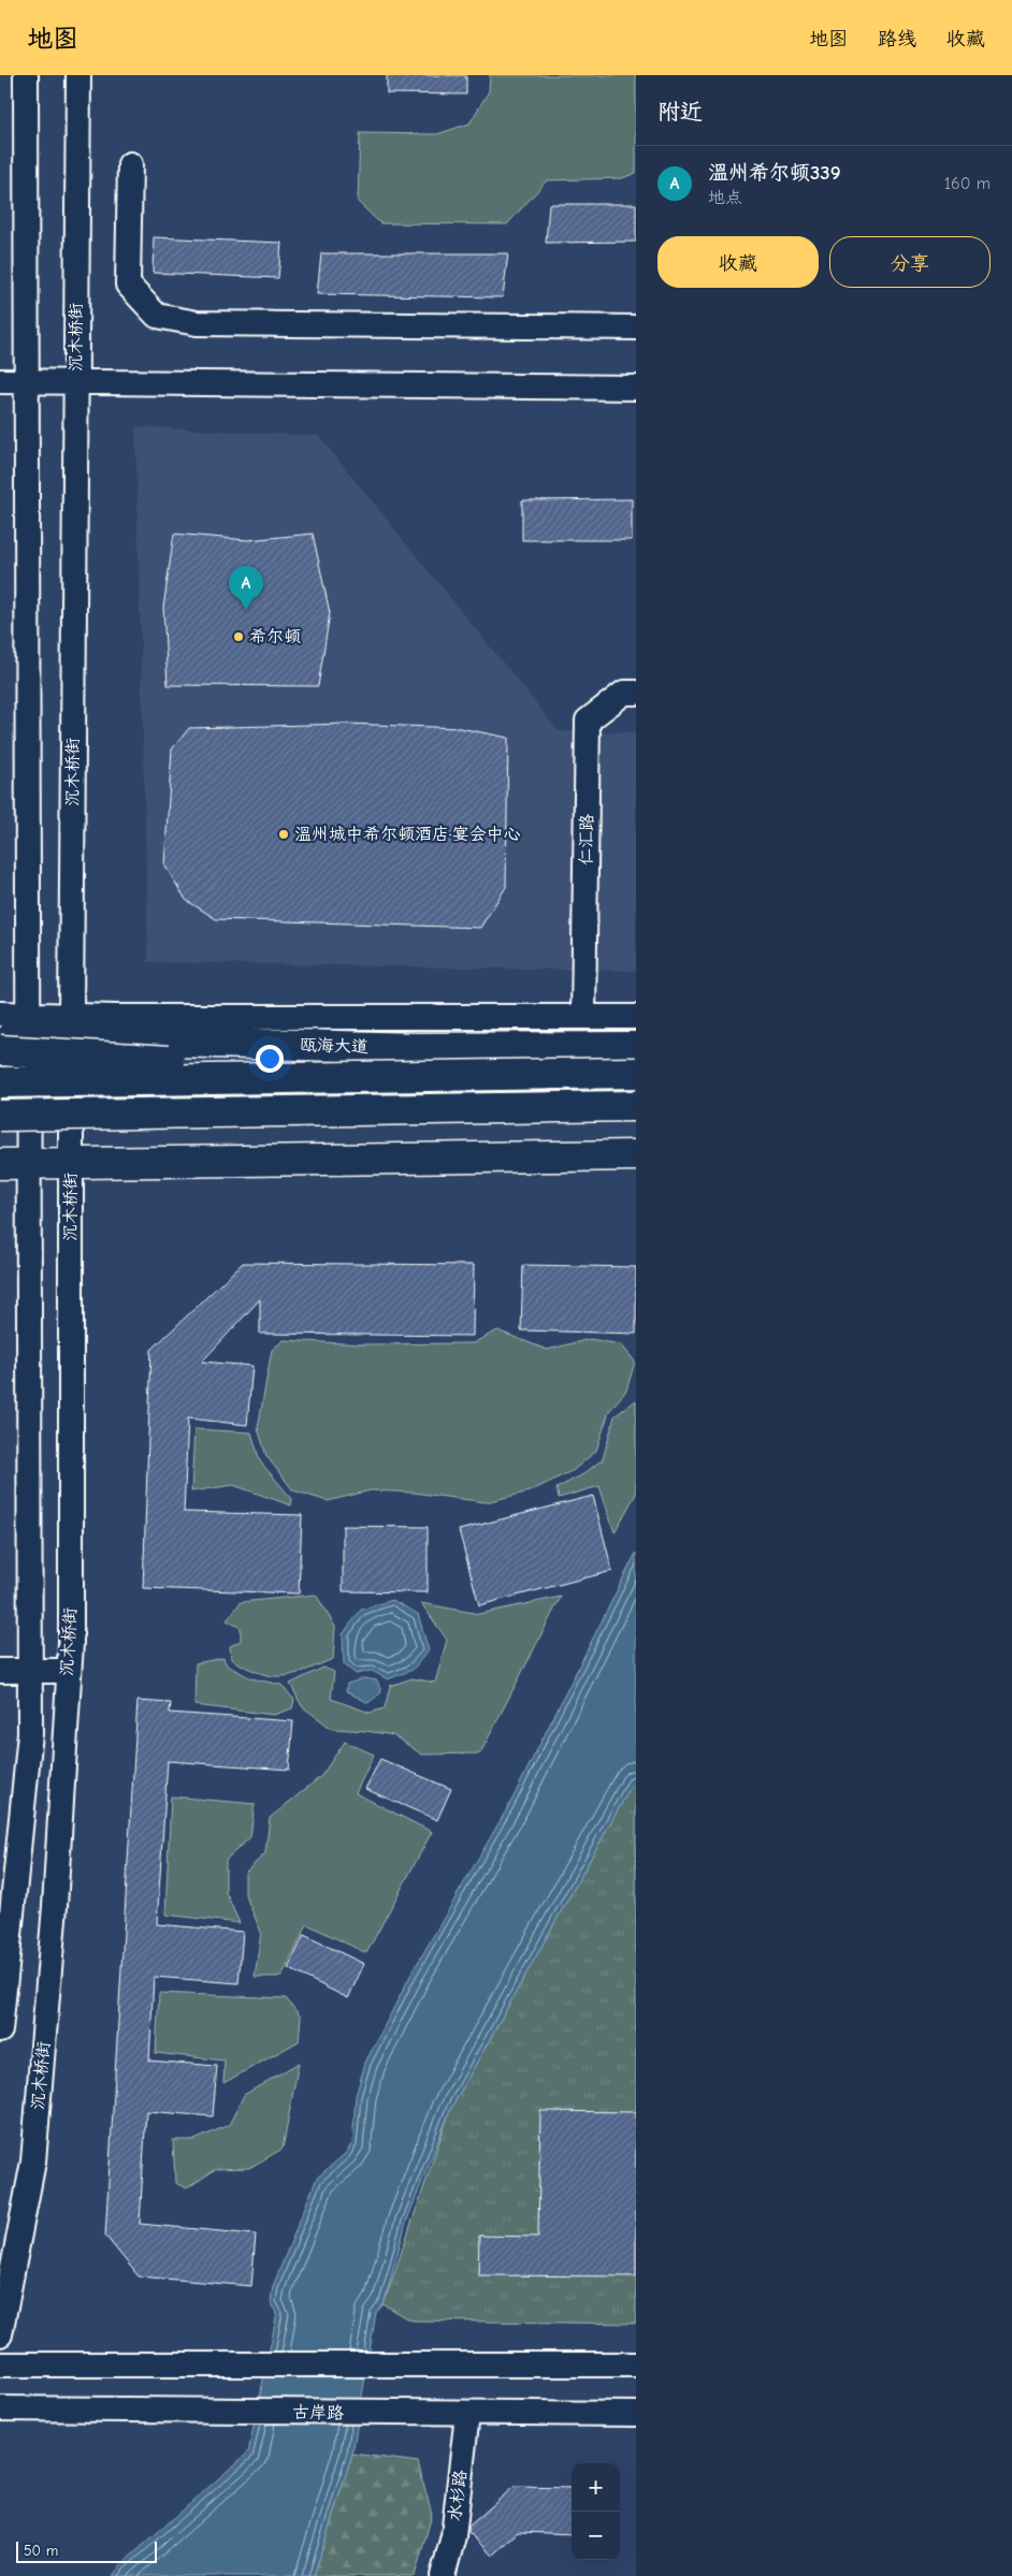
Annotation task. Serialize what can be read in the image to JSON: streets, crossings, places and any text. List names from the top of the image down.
{
  "streets": {
    "main road": ["瓯海大道"],
    "street": [
      "沉木桥街",
      "仁汇路",
      "古岸路",
      "水杉路"
    ]
  },
  "crossings": [
    ["沉木桥街", "瓯海大道"],
    ["古岸路", "水杉路"]
  ],
  "places": ["希尔顿", "温州城中希尔顿酒店·宴会中心"],
  "scale_bar": "50 m",
  "page": {
    "header": "地图",
    "nav": ["地图", "路线", "收藏"],
    "heading": "附近",
    "list": [
      {
        "mark": "A",
        "name": "温州希尔顿339",
        "note": "地点",
        "value": "160 m"
      }
    ],
    "buttons": ["收藏", "分享"],
    "pins": "A",
    "map_buttons": ["+", "−"],
    "scale": "50 m"
  }
}
